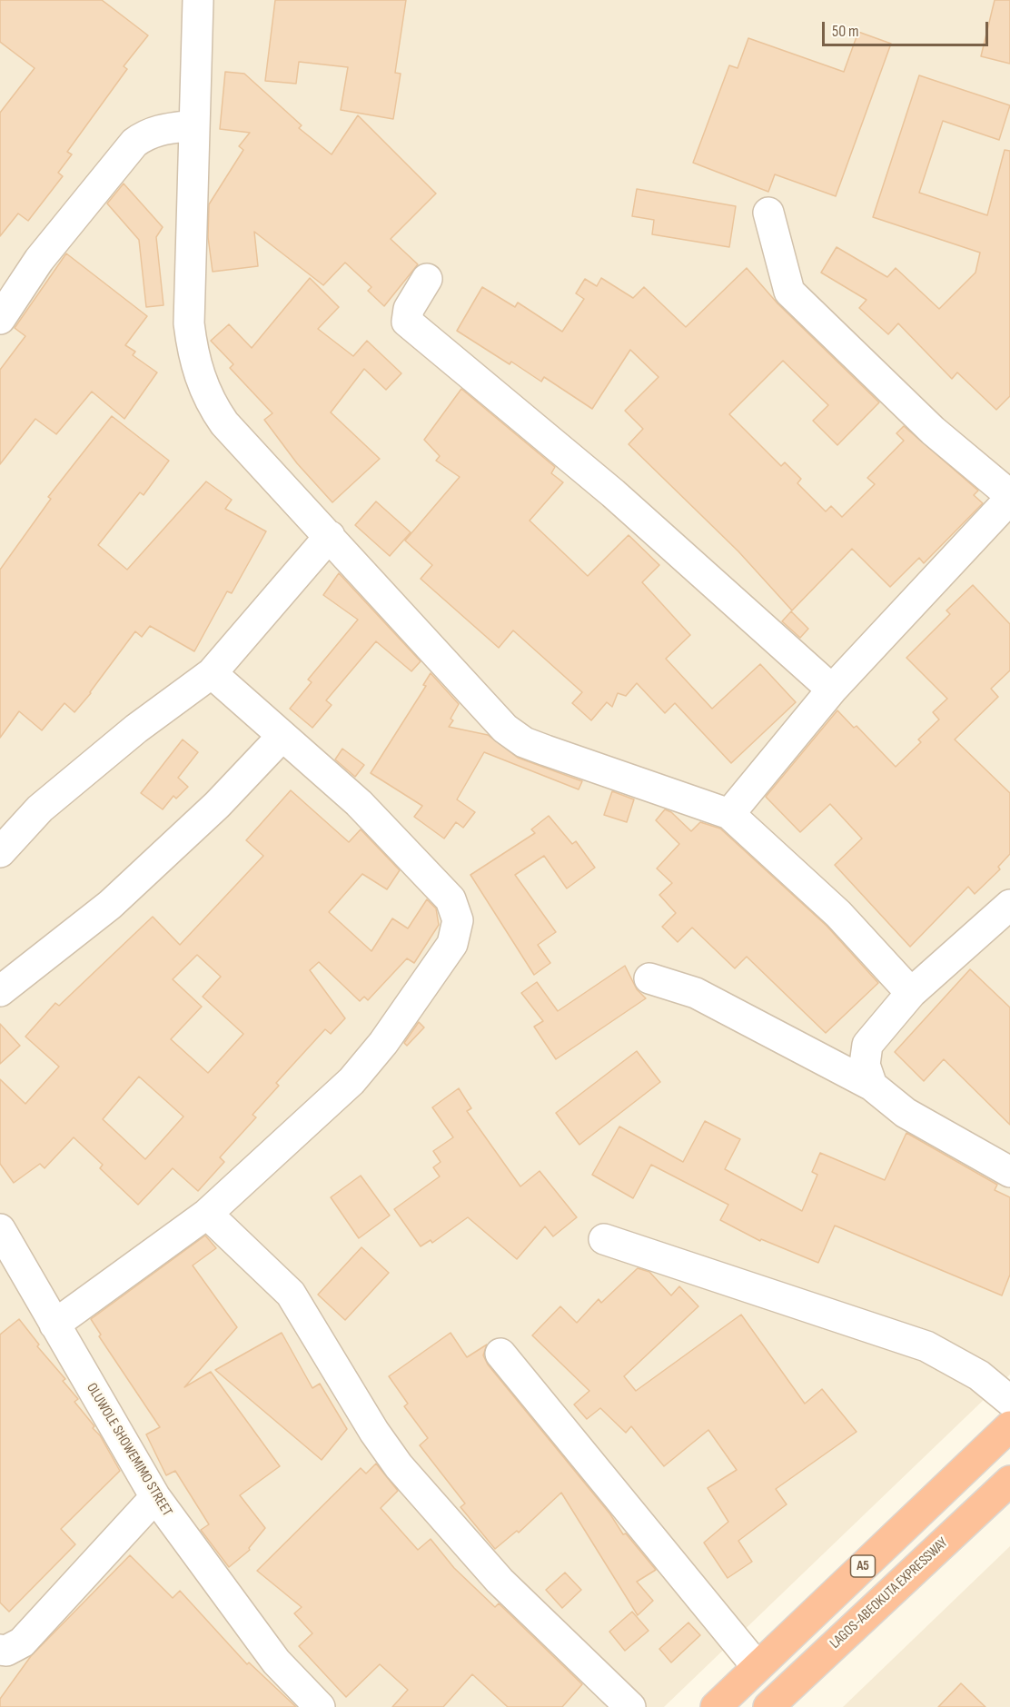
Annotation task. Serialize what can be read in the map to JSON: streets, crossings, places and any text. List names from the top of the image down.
{
  "streets": {
    "highway": ["A5", "LAGOS-ABEOKUTA EXPRESSWAY"],
    "street": ["OLUWOLE SHOWEMIMO STREET"]
  },
  "scale_bar": "50 m"
}
